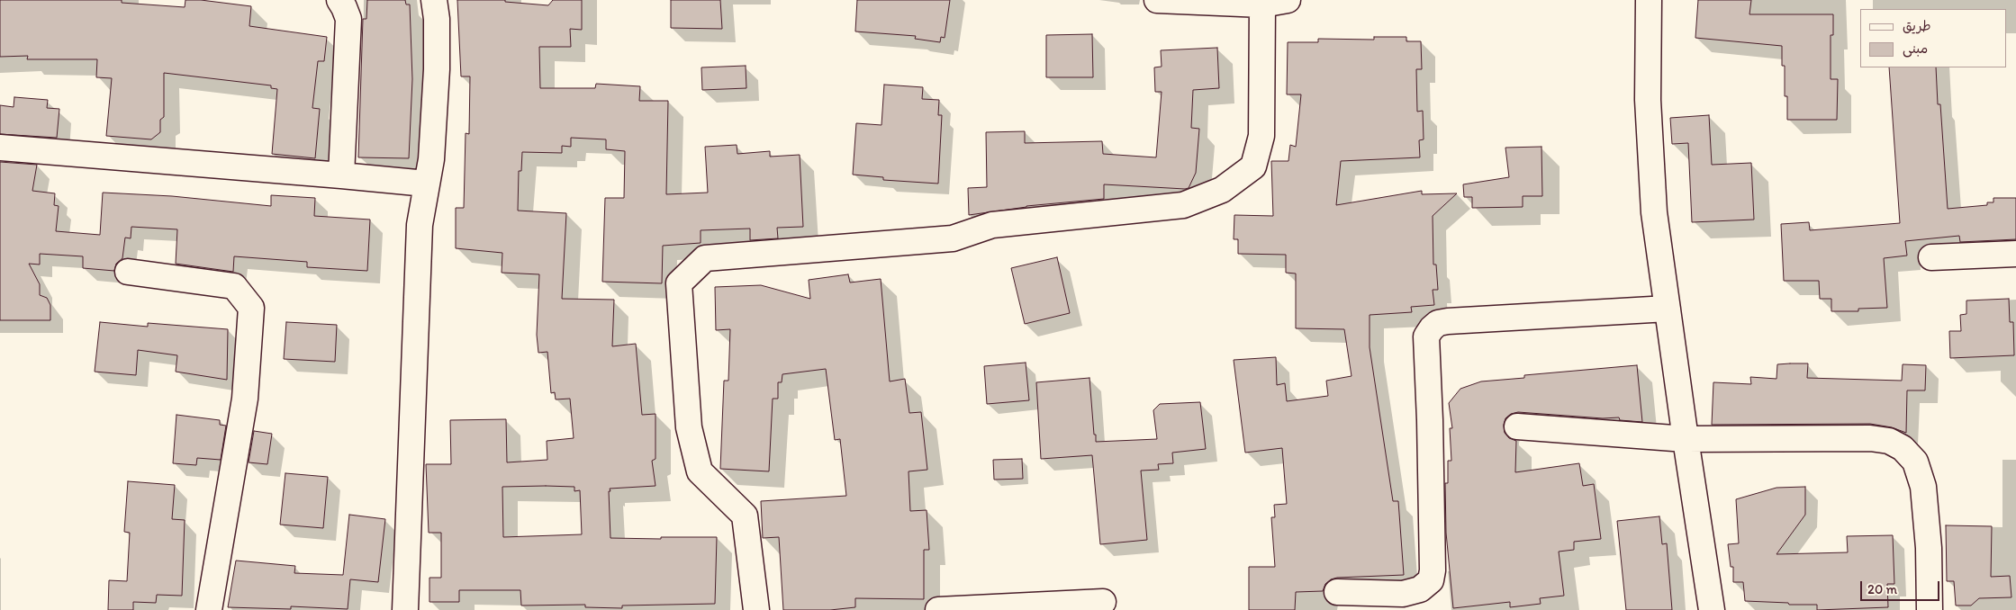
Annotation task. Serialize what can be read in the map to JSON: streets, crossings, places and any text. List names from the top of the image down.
{
  "legend": ["طريق", "مبنى"],
  "scale_bar": "20 m"
}
